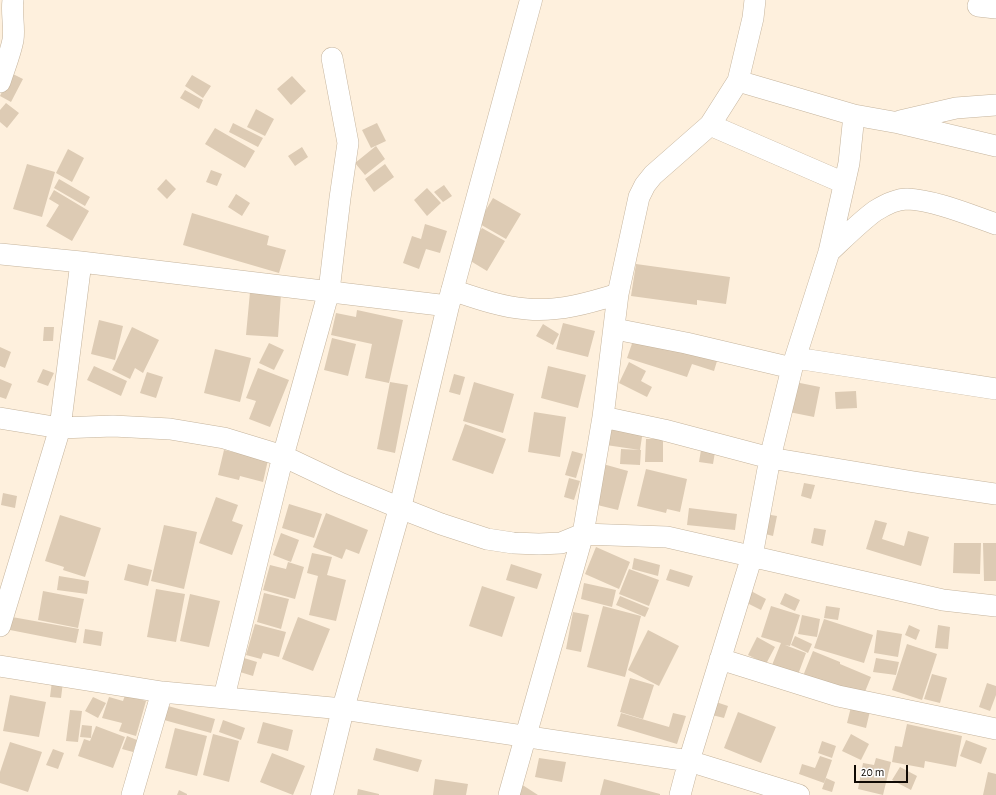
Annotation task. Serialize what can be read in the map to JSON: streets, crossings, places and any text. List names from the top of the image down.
{
  "scale_bar": "20 m"
}
